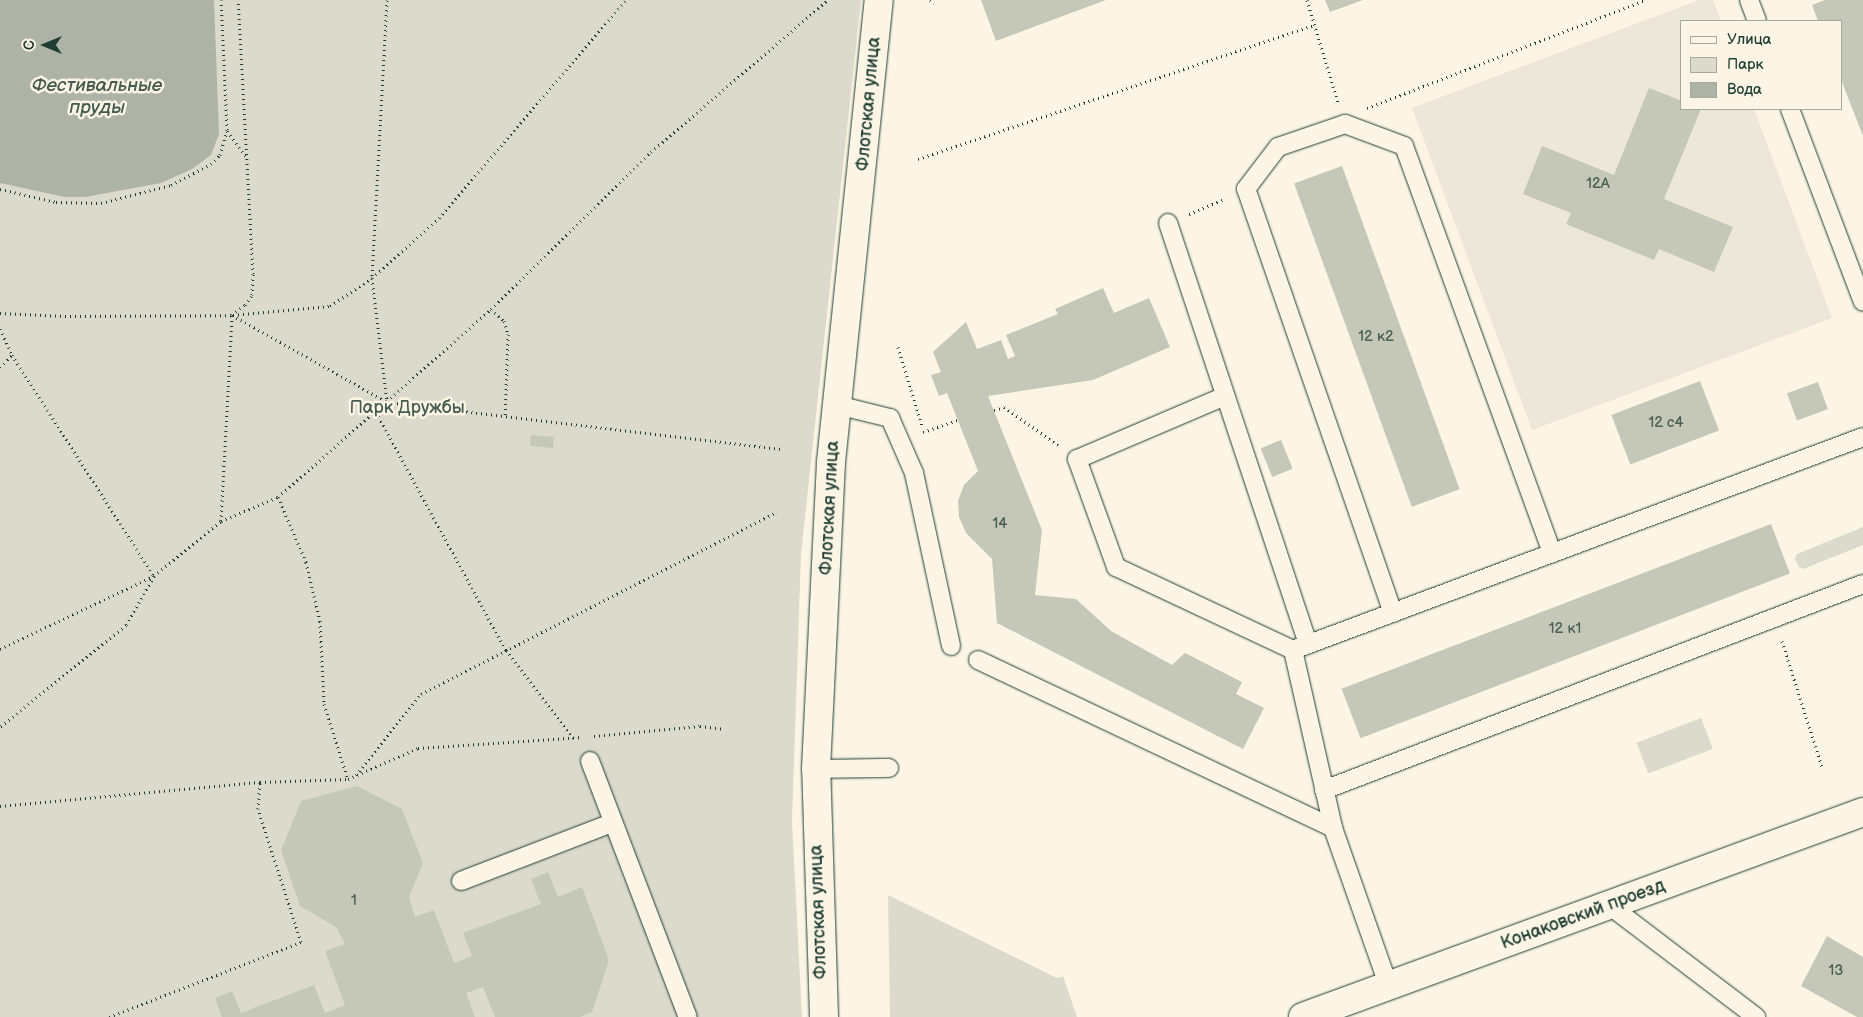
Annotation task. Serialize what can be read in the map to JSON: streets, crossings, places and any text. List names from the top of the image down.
{
  "streets": {
    "street": ["Флотская улица", "Конаковский проезд"]
  },
  "water": ["Фестивальные пруды"],
  "parks": ["Парк Дружбы"],
  "house_numbers": [
    "12А",
    "12 к2",
    "12 с4",
    "14",
    "12 к1",
    "1",
    "13"
  ],
  "legend": ["Улица", "Парк", "Вода"],
  "north": "left"
}
